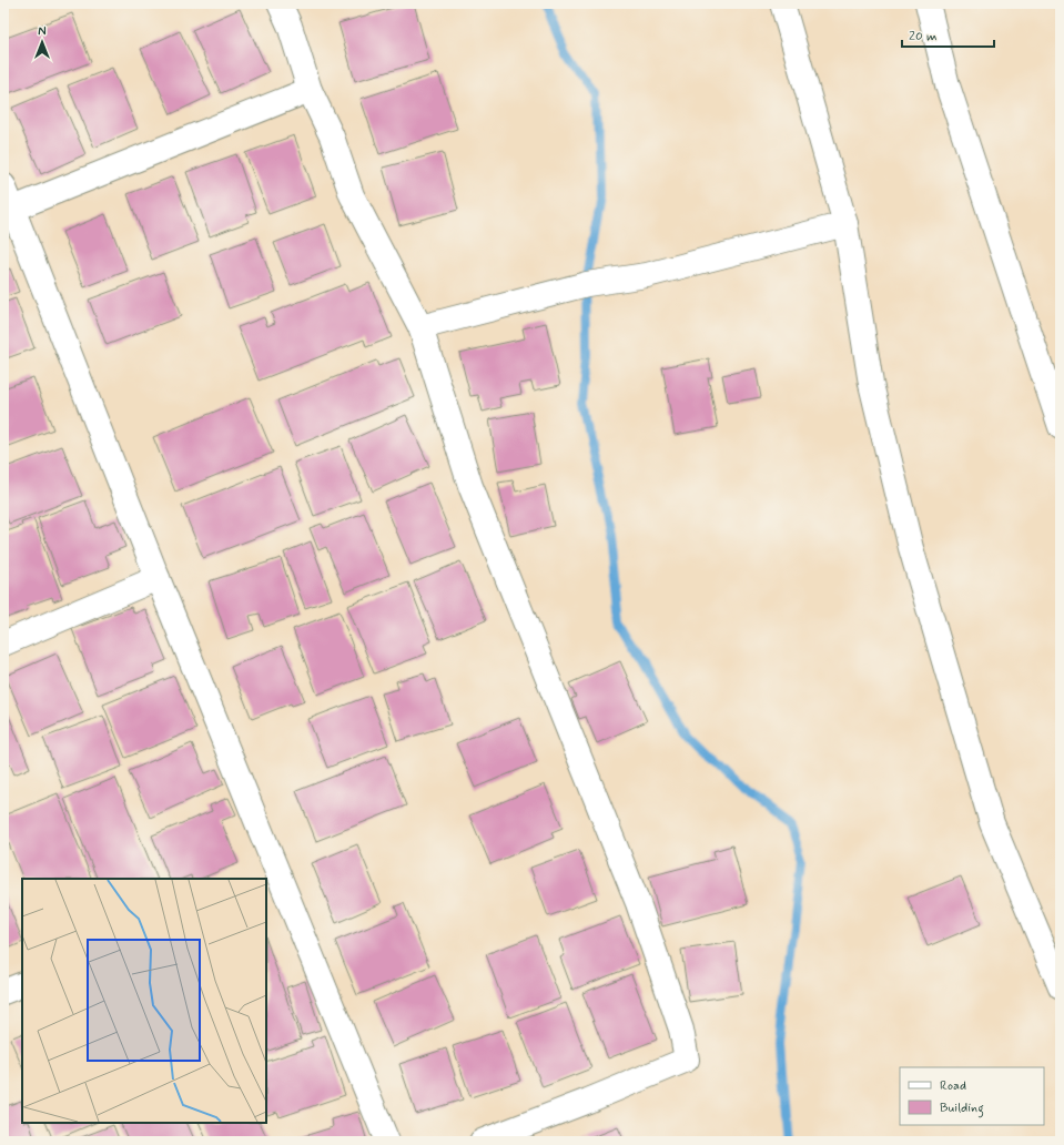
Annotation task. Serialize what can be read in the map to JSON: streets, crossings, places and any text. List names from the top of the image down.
{
  "legend": ["Road", "Building"],
  "scale_bar": "20 m",
  "north": "top"
}
